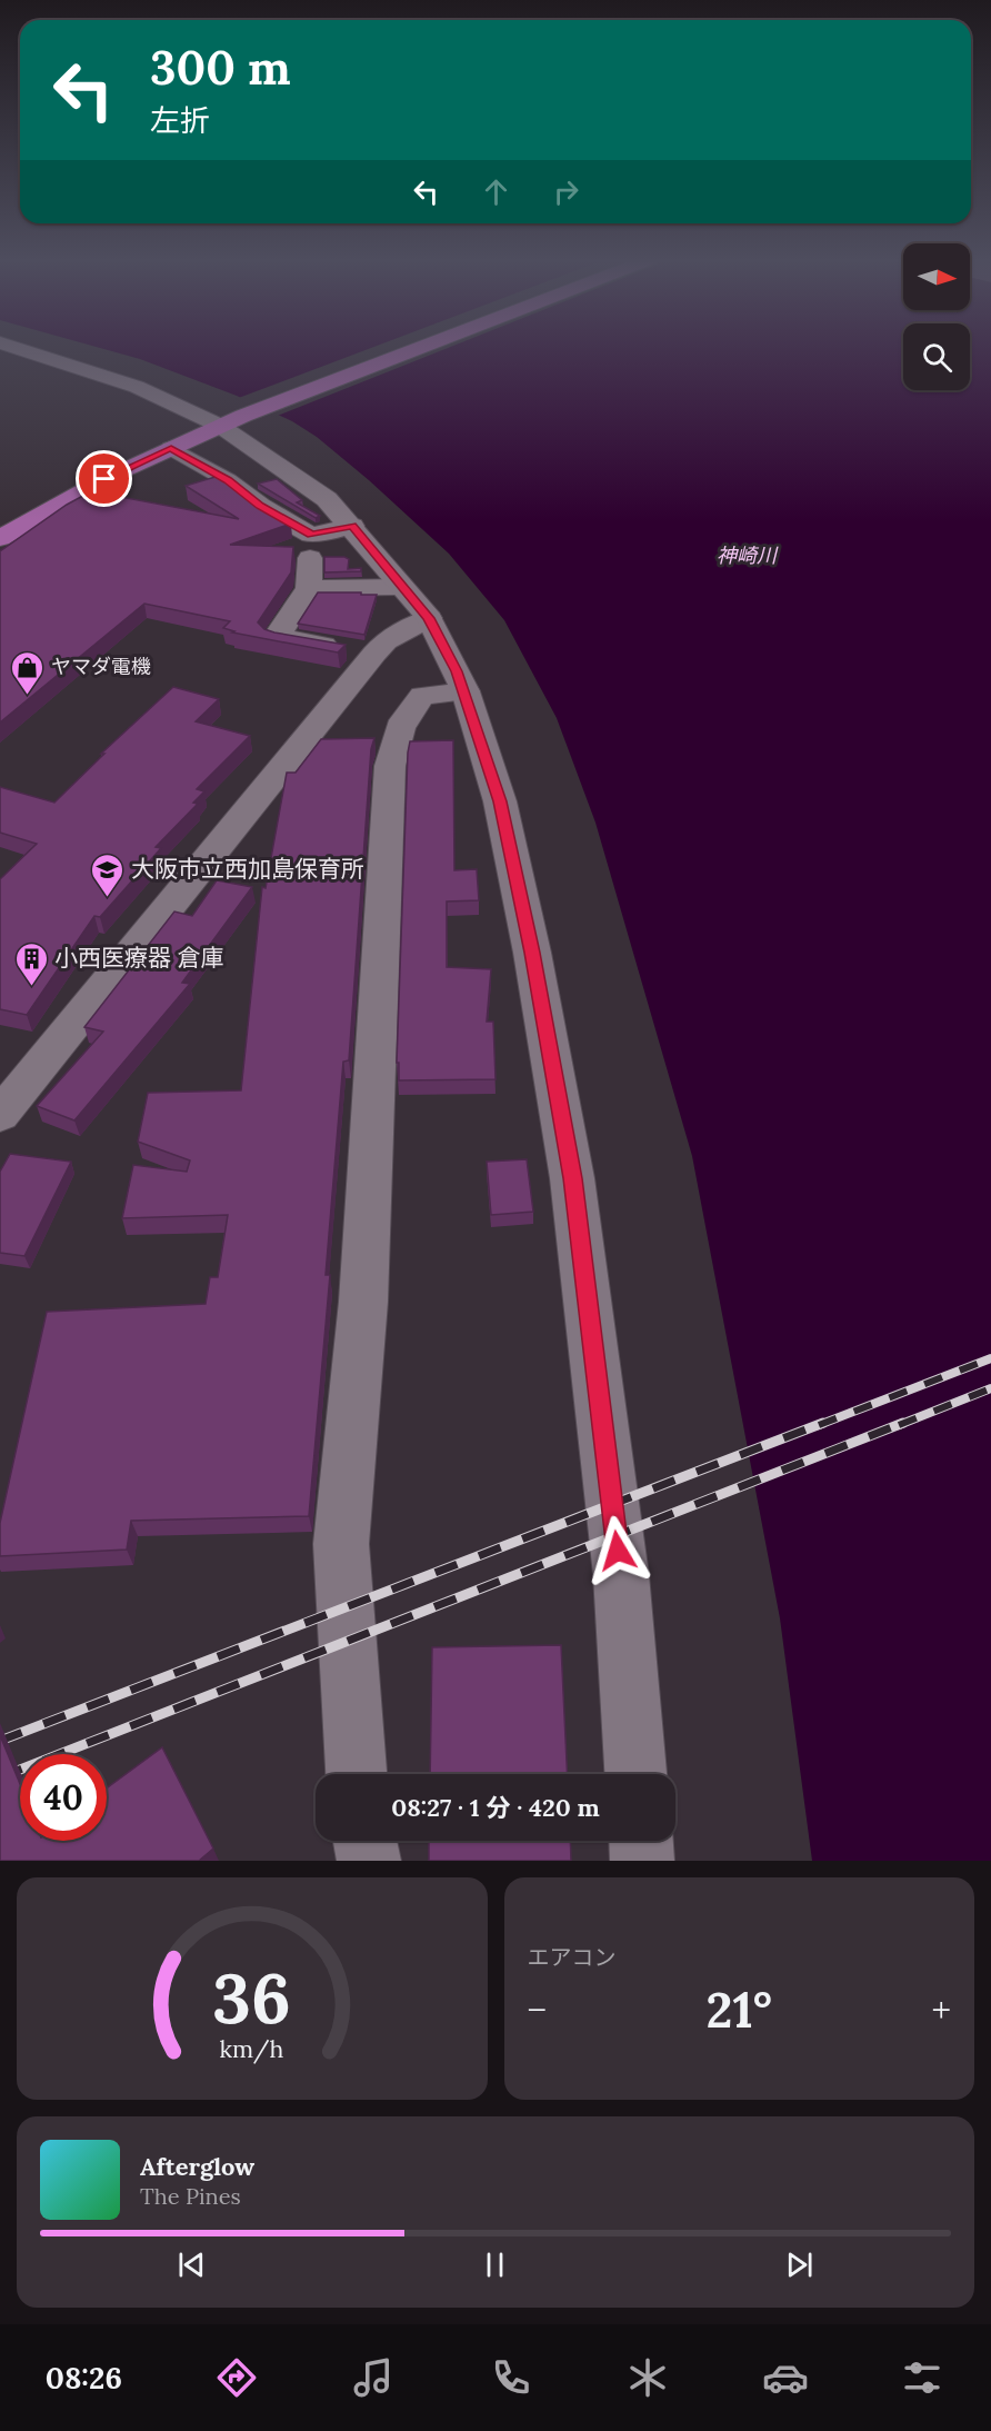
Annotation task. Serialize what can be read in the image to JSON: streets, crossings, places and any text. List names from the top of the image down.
{
  "water": ["神崎川"],
  "places": {
    "shop": ["ヤマダ電機"],
    "school or university": ["大阪市立西加島保育所"],
    "building": ["小西医療器 倉庫"]
  },
  "north": "right",
  "page": {
    "turn": ["300 m", "左折"],
    "limit": "40",
    "trip": "08:27 · 1 分 · 420 m",
    "tile": "エアコン",
    "heat": ["−", "21°", "+"],
    "song": ["Afterglow", "The Pines"],
    "tabs": "08:26",
    "gauge": ["36", "km/h"]
  }
}
